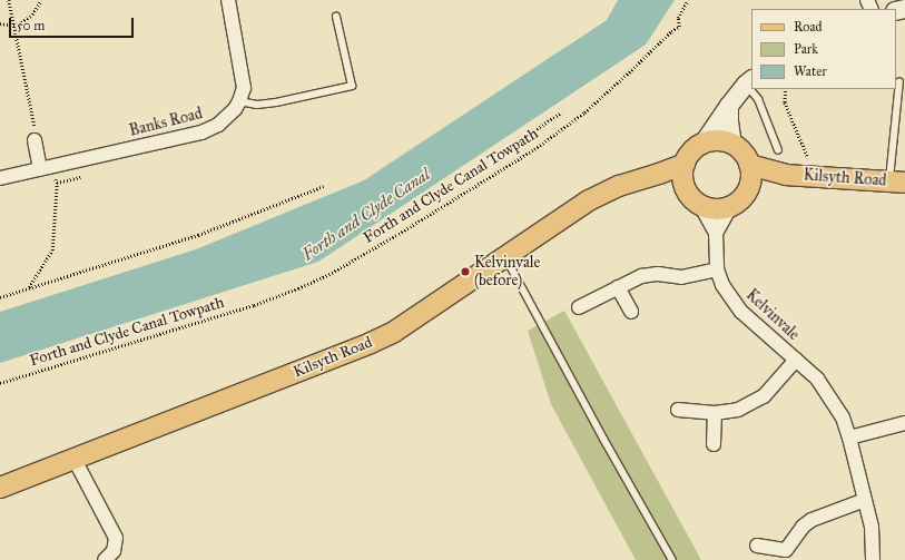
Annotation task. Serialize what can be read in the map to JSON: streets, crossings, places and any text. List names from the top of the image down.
{
  "streets": {
    "main road": ["Kilsyth Road"],
    "street": ["Banks Road", "Kelvinvale"],
    "path": ["Forth and Clyde Canal Towpath"]
  },
  "crossings": [
    ["Kilsyth Road", "Kelvinvale"]
  ],
  "water": ["Forth and Clyde Canal"],
  "places": ["Kelvinvale (before)"],
  "legend": ["Road", "Park", "Water"],
  "scale_bar": "50 m"
}
